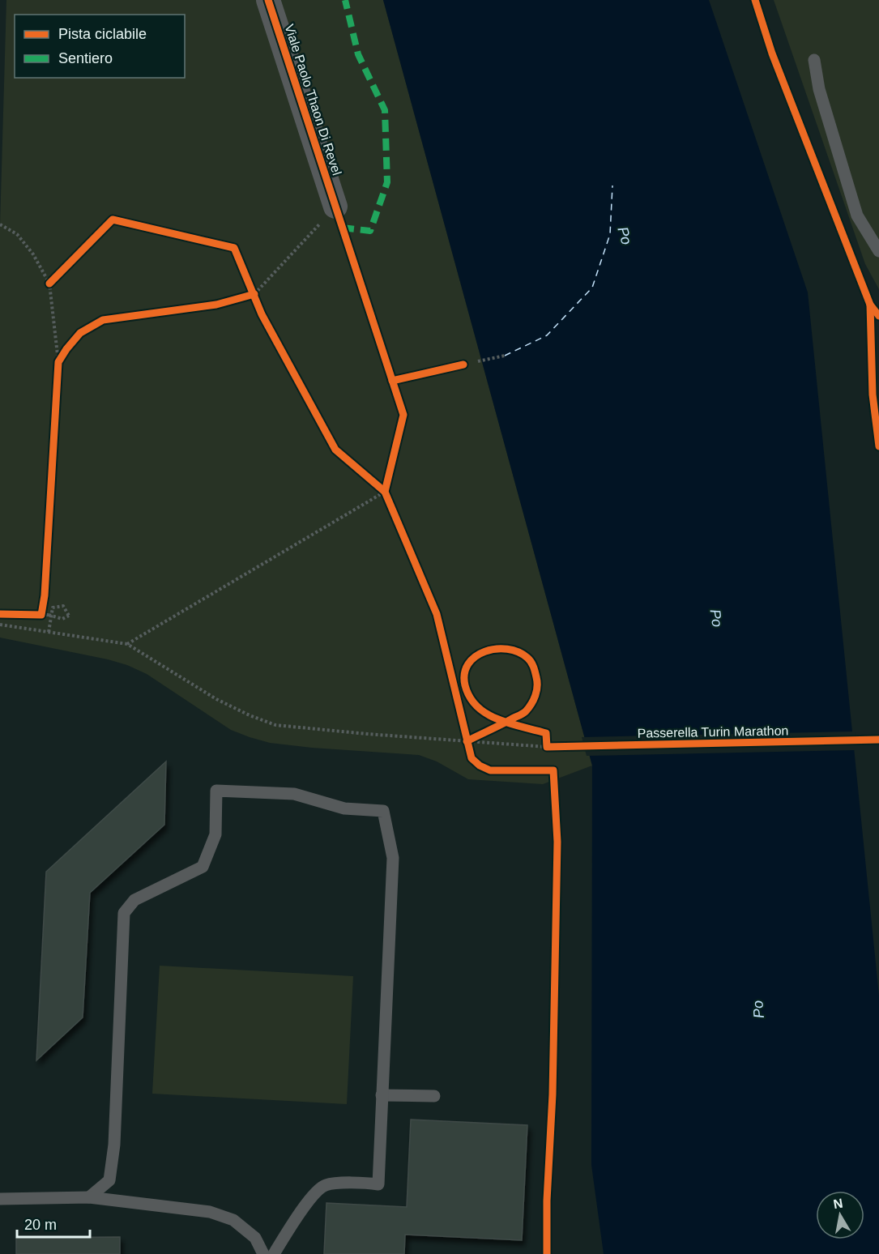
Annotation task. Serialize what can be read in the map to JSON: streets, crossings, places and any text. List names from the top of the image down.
{
  "streets": {
    "street": ["Viale Paolo Thaon Di Revel"],
    "cycle path": ["Passerella Turin Marathon"]
  },
  "water": ["Po"],
  "legend": ["Pista ciclabile", "Sentiero"],
  "scale_bar": "20 m",
  "north": "top"
}
